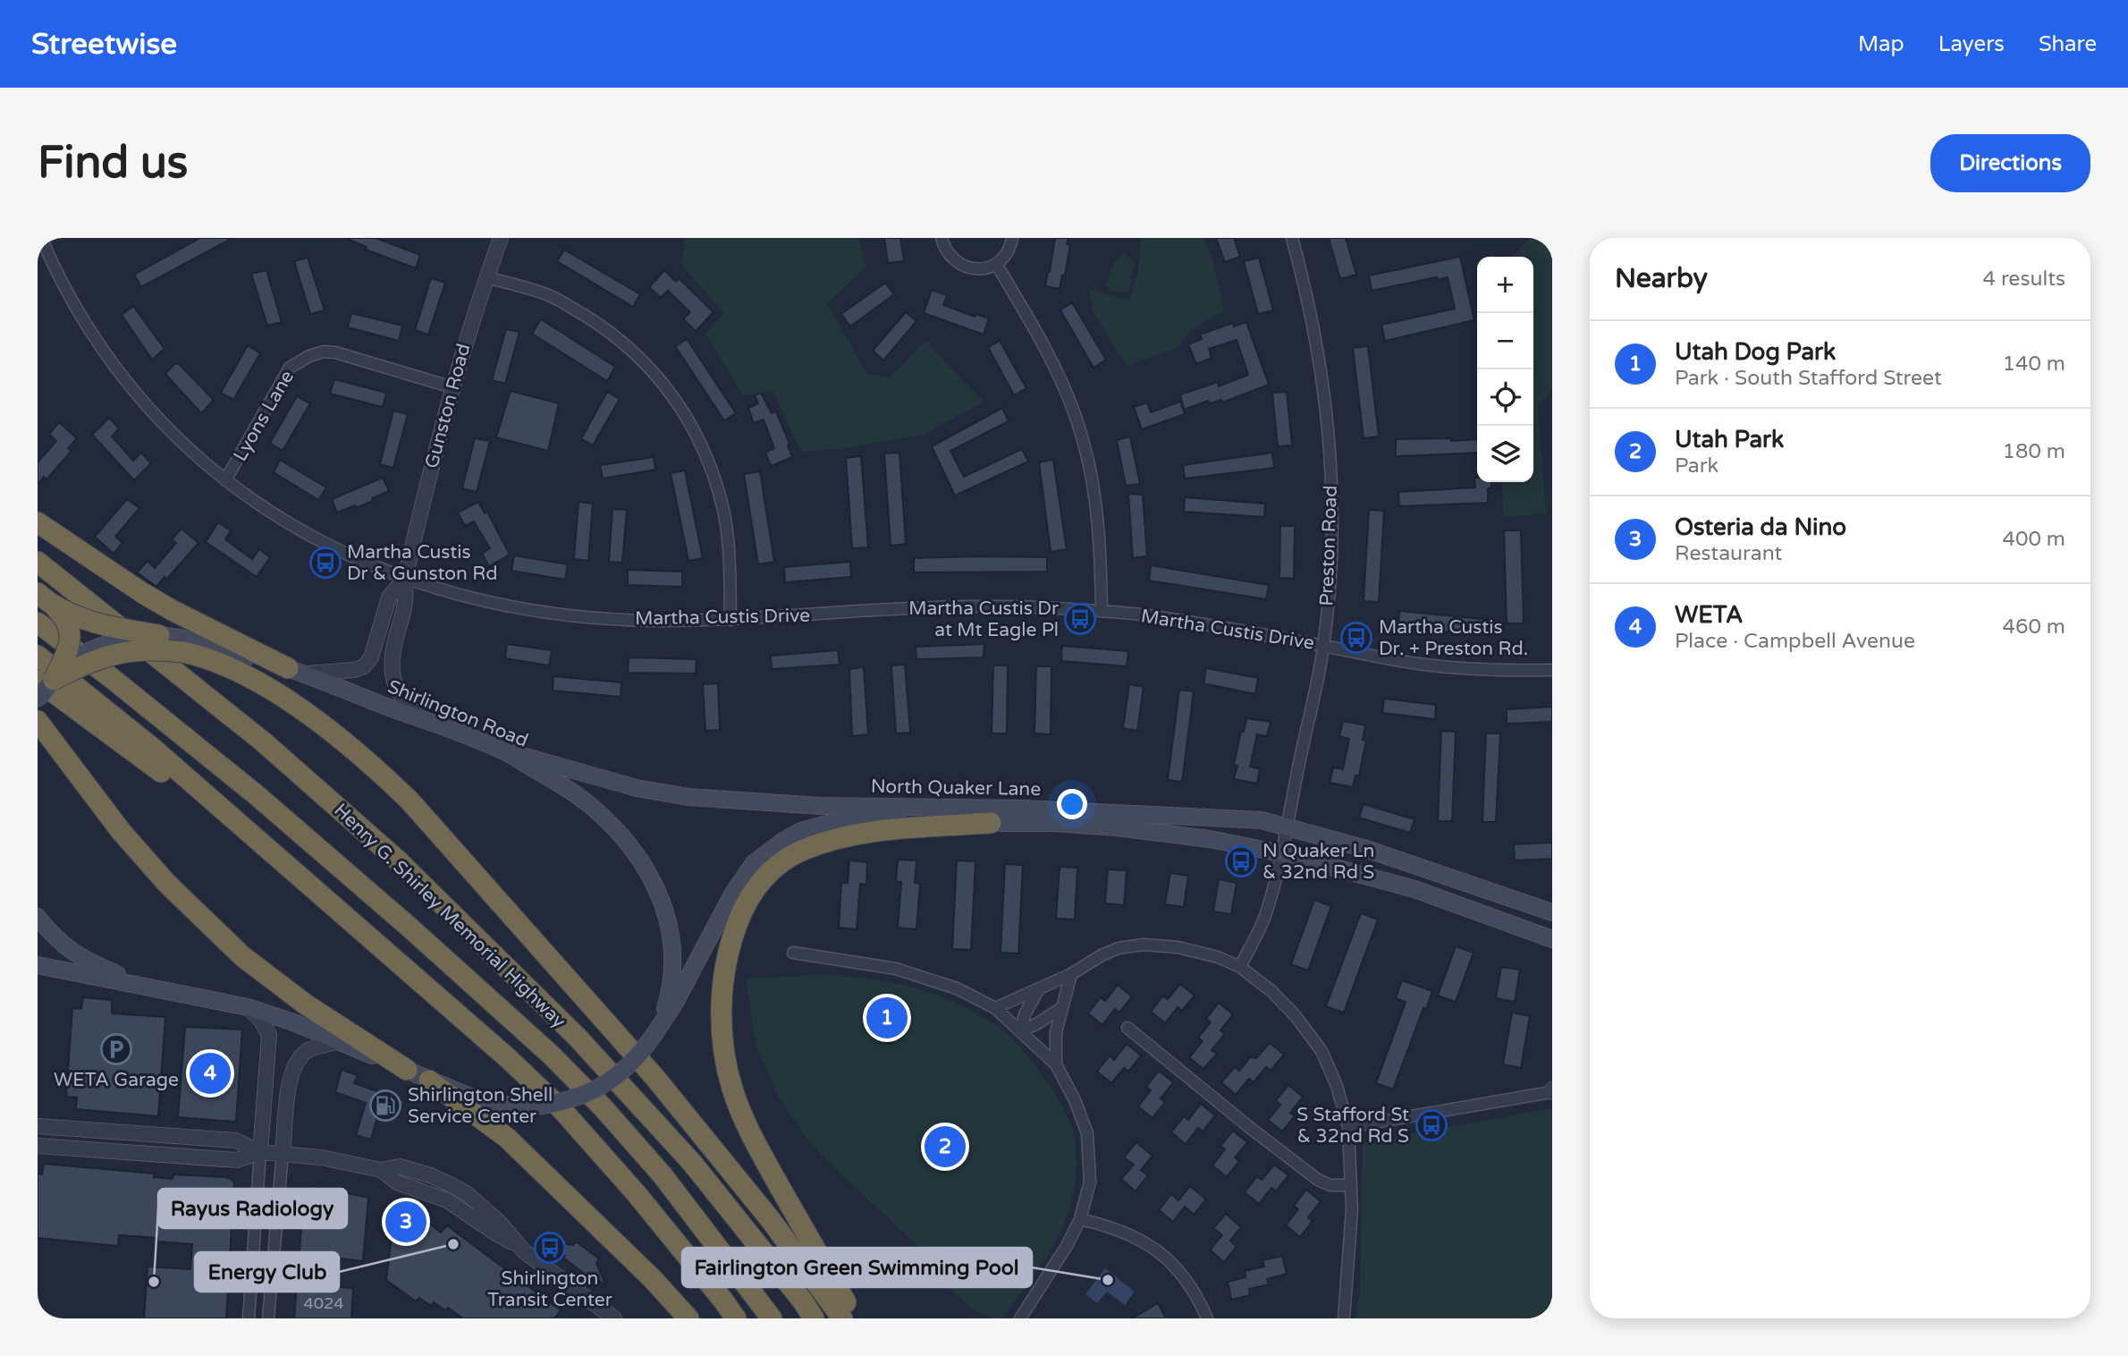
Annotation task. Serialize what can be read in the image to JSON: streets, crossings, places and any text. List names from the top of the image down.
{
  "streets": {
    "highway": ["Henry G. Shirley Memorial Highway"],
    "main road": ["Shirlington Road", "North Quaker Lane"],
    "street": [
      "Gunston Road",
      "Lyons Lane",
      "Preston Road",
      "Martha Custis Drive"
    ]
  },
  "crossings": [
    ["Gunston Road", "Lyons Lane"],
    ["Gunston Road", "Martha Custis Drive"],
    ["Gunston Road", "Shirlington Road"],
    ["Lyons Lane", "Martha Custis Drive"],
    ["Preston Road", "Martha Custis Drive"],
    ["Preston Road", "North Quaker Lane"],
    ["Shirlington Road", "North Quaker Lane"]
  ],
  "places": {
    "bus stop": [
      "Martha Custis Dr & Gunston Rd",
      "Martha Custis Dr at Mt Eagle Pl",
      "Martha Custis Dr. + Preston Rd.",
      "N Quaker Ln & 32nd Rd S",
      "S Stafford St & 32nd Rd S",
      "Shirlington Transit Center"
    ],
    "parking": ["WETA Garage"],
    "fuel station": ["Shirlington Shell Service Center"],
    "other": ["Energy Club", "Fairlington Green Swimming Pool", "Rayus Radiology"]
  },
  "house_numbers": ["4024"],
  "page": {
    "header": "Streetwise",
    "nav": ["Map", "Layers", "Share"],
    "buttons": "Directions",
    "title": "Find us",
    "heading": ["Nearby", "4 results"],
    "map_buttons": ["+", "−"],
    "list": [
      {
        "mark": "1",
        "name": "Utah Dog Park",
        "note": "Park · South Stafford Street",
        "value": "140 m"
      },
      {
        "mark": "2",
        "name": "Utah Park",
        "note": "Park",
        "value": "180 m"
      },
      {
        "mark": "3",
        "name": "Osteria da Nino",
        "note": "Restaurant",
        "value": "400 m"
      },
      {
        "mark": "4",
        "name": "WETA",
        "note": "Place · Campbell Avenue",
        "value": "460 m"
      }
    ],
    "pins": [
      "1",
      "4",
      "2",
      "3"
    ]
  }
}
